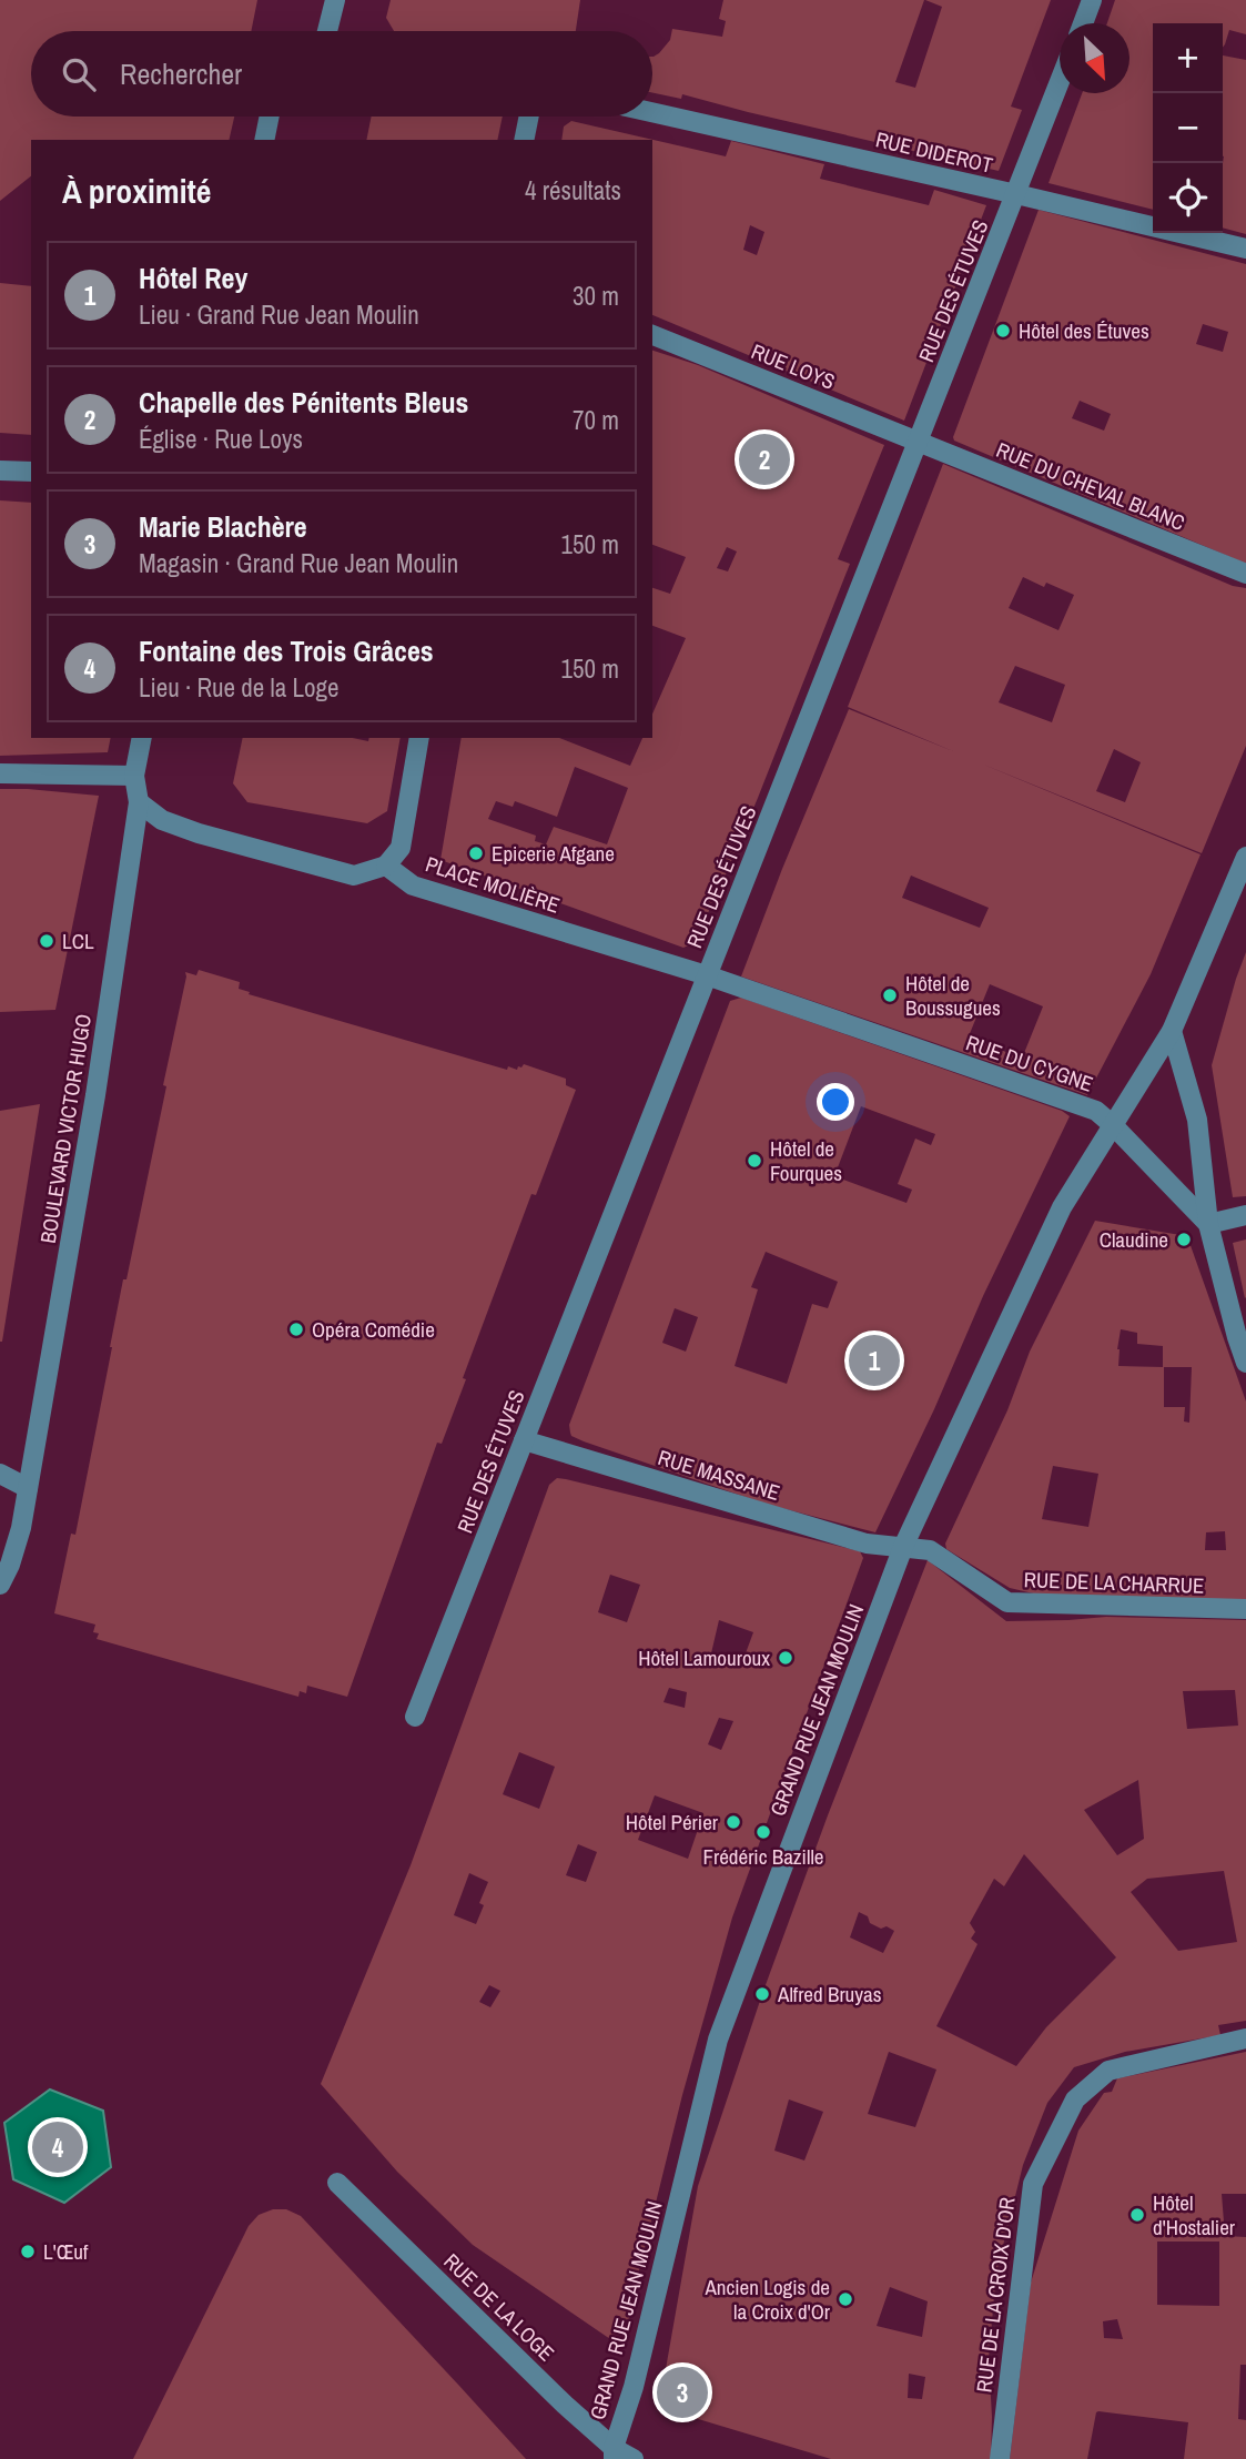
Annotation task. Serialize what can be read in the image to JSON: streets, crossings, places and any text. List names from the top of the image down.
{
  "streets": {
    "street": [
      "RUE DIDEROT",
      "RUE DES ÉTUVES",
      "RUE LOYS",
      "RUE DU CHEVAL BLANC",
      "PLACE MOLIÈRE",
      "RUE DU CYGNE",
      "BOULEVARD VICTOR HUGO",
      "RUE MASSANE",
      "RUE DE LA CHARRUE",
      "GRAND RUE JEAN MOULIN",
      "RUE DE LA CROIX D'OR",
      "RUE DE LA LOGE"
    ]
  },
  "crossings": [
    ["RUE DIDEROT", "RUE DES ÉTUVES"],
    ["RUE DES ÉTUVES", "RUE LOYS"],
    ["RUE DES ÉTUVES", "RUE DU CHEVAL BLANC"],
    ["RUE DES ÉTUVES", "PLACE MOLIÈRE"],
    ["RUE DES ÉTUVES", "RUE DU CYGNE"],
    ["RUE DES ÉTUVES", "RUE MASSANE"],
    ["RUE LOYS", "RUE DU CHEVAL BLANC"],
    ["PLACE MOLIÈRE", "RUE DU CYGNE"],
    ["RUE DU CYGNE", "GRAND RUE JEAN MOULIN"],
    ["RUE MASSANE", "RUE DE LA CHARRUE"],
    ["RUE MASSANE", "GRAND RUE JEAN MOULIN"],
    ["RUE DE LA CHARRUE", "GRAND RUE JEAN MOULIN"],
    ["GRAND RUE JEAN MOULIN", "RUE DE LA LOGE"]
  ],
  "places": [
    "Hôtel des Étuves",
    "Epicerie Afgane",
    "LCL",
    "Hôtel de Boussugues",
    "Hôtel de Fourques",
    "Claudine",
    "Opéra Comédie",
    "Hôtel Lamouroux",
    "Hôtel Périer",
    "Frédéric Bazille",
    "Alfred Bruyas",
    "Hôtel d'Hostalier",
    "L'Œuf",
    "Ancien Logis de la Croix d'Or"
  ],
  "north": "bottom right",
  "page": {
    "map_buttons": ["+", "−"],
    "search": "Rechercher",
    "heading": ["À proximité", "4 résultats"],
    "list": [
      {
        "mark": "1",
        "name": "Hôtel Rey",
        "note": "Lieu · Grand Rue Jean Moulin",
        "value": "30 m"
      },
      {
        "mark": "2",
        "name": "Chapelle des Pénitents Bleus",
        "note": "Église · Rue Loys",
        "value": "70 m"
      },
      {
        "mark": "3",
        "name": "Marie Blachère",
        "note": "Magasin · Grand Rue Jean Moulin",
        "value": "150 m"
      },
      {
        "mark": "4",
        "name": "Fontaine des Trois Grâces",
        "note": "Lieu · Rue de la Loge",
        "value": "150 m"
      }
    ],
    "pins": [
      "2",
      "1",
      "4",
      "3"
    ]
  }
}
